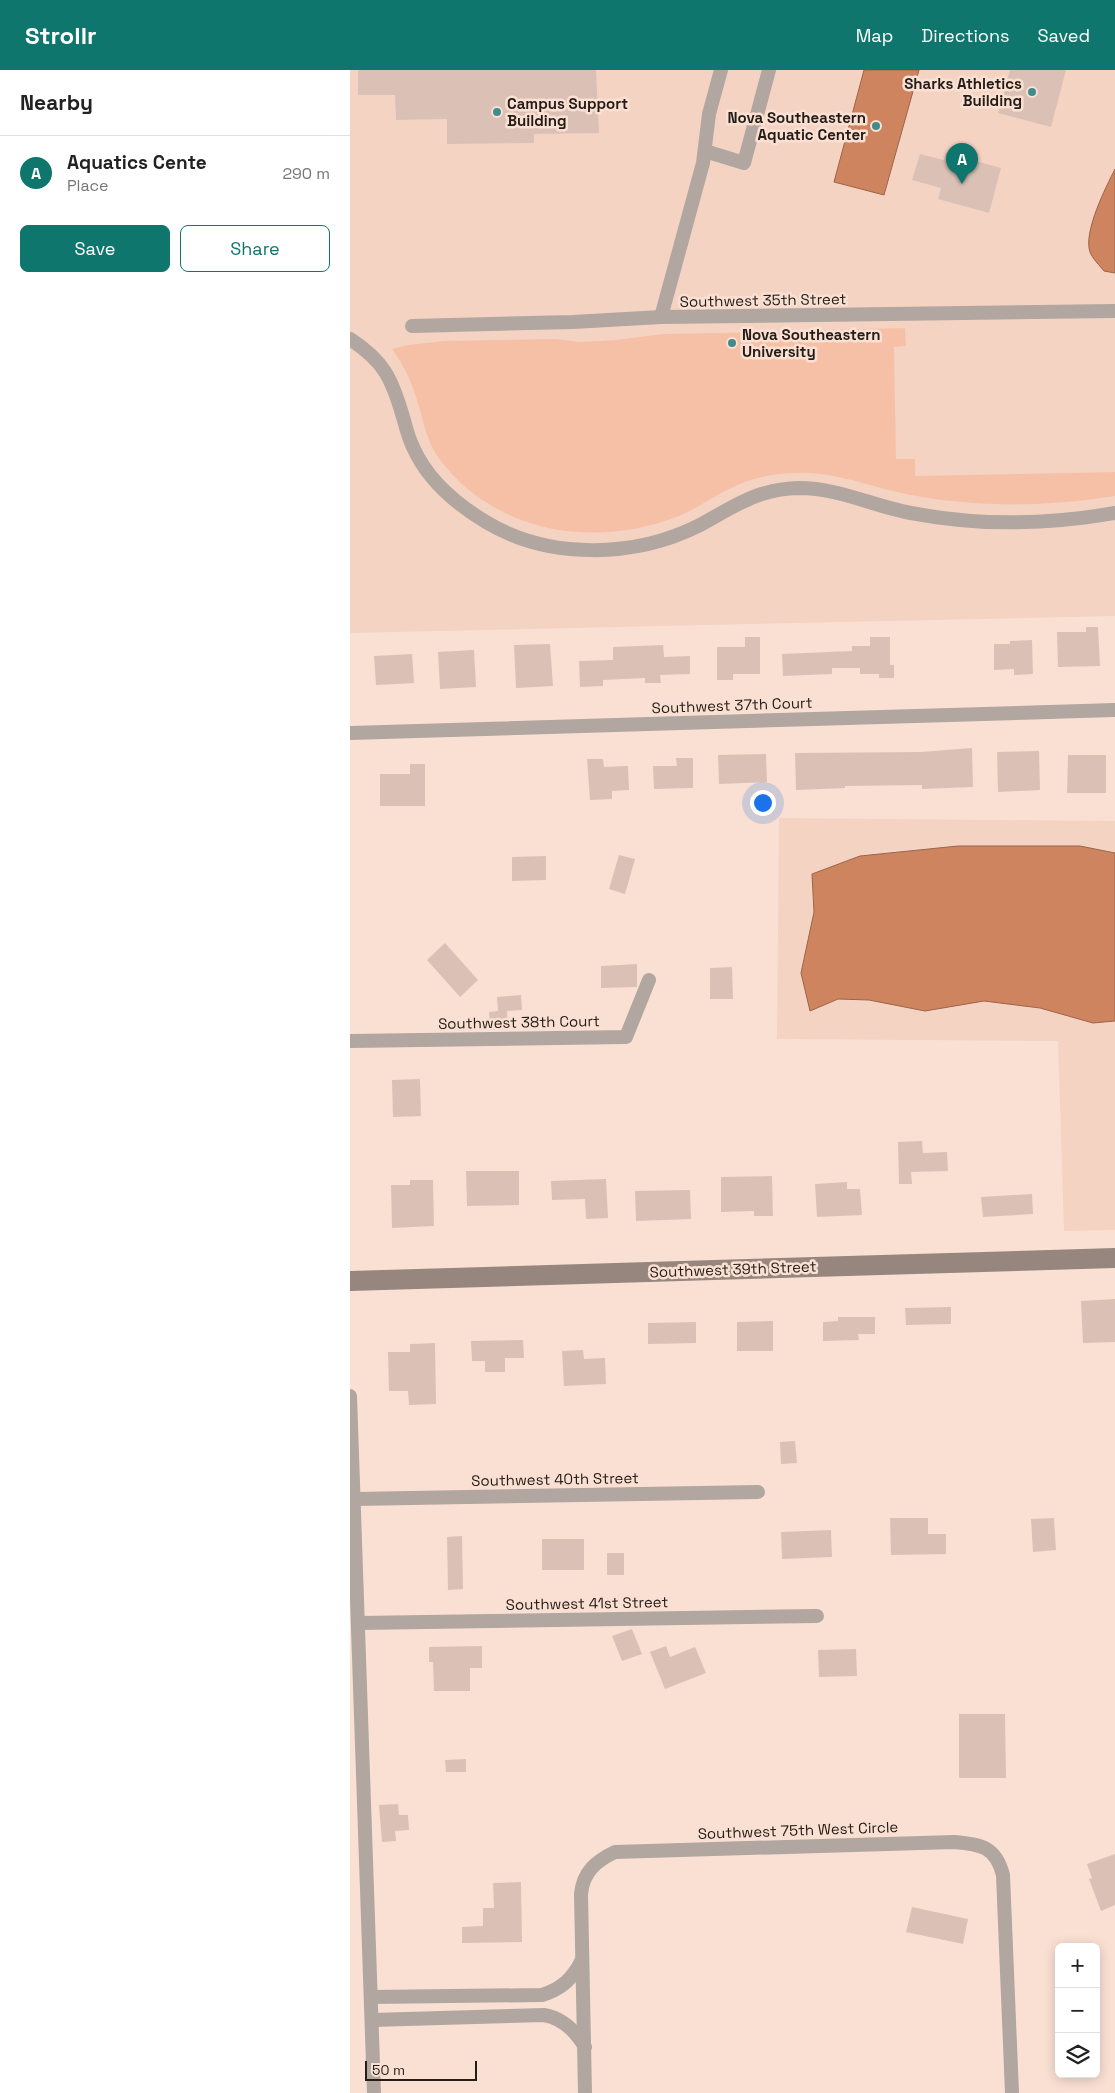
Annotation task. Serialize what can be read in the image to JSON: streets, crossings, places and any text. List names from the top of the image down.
{
  "streets": {
    "street": [
      "Southwest 35th Street",
      "Southwest 37th Court",
      "Southwest 38th Court",
      "Southwest 39th Street",
      "Southwest 40th Street",
      "Southwest 41st Street",
      "Southwest 75th West Circle"
    ]
  },
  "places": [
    "Sharks Athletics Building",
    "Campus Support Building",
    "Nova Southeastern Aquatic Center",
    "Nova Southeastern University"
  ],
  "scale_bar": "50 m",
  "page": {
    "header": "Strollr",
    "nav": ["Map", "Directions", "Saved"],
    "heading": "Nearby",
    "list": [
      {
        "mark": "A",
        "name": "Aquatics Cente",
        "note": "Place",
        "value": "290 m"
      }
    ],
    "pins": "A",
    "buttons": ["Save", "Share"],
    "map_buttons": ["+", "−"],
    "scale": "50 m"
  }
}
